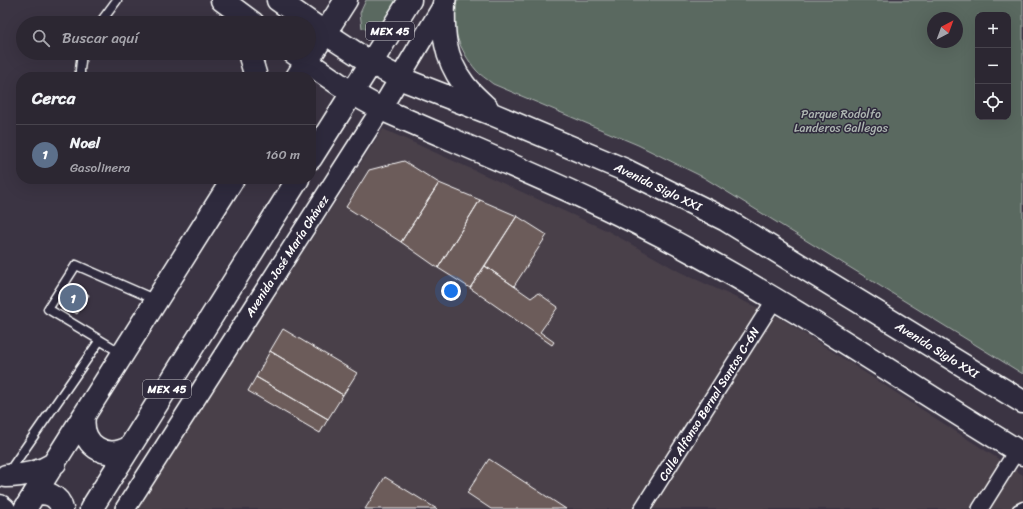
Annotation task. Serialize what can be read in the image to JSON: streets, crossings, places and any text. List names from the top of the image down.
{
  "streets": {
    "main road": ["MEX 45", "Avenida Siglo XXI"],
    "street": ["Avenida José María Chávez", "Calle Alfonso Bernal Santos C-6N"]
  },
  "crossings": [
    ["MEX 45", "Avenida Siglo XXI"],
    ["Avenida Siglo XXI", "Avenida José María Chávez"]
  ],
  "parks": ["Parque Rodolfo Landeros Gallegos"],
  "north": "top right",
  "page": {
    "map_buttons": ["+", "−"],
    "search": "Buscar aquí",
    "heading": "Cerca",
    "list": [
      {
        "mark": "1",
        "name": "Noel",
        "note": "Gasolinera",
        "value": "160 m"
      }
    ],
    "pins": "1"
  }
}
